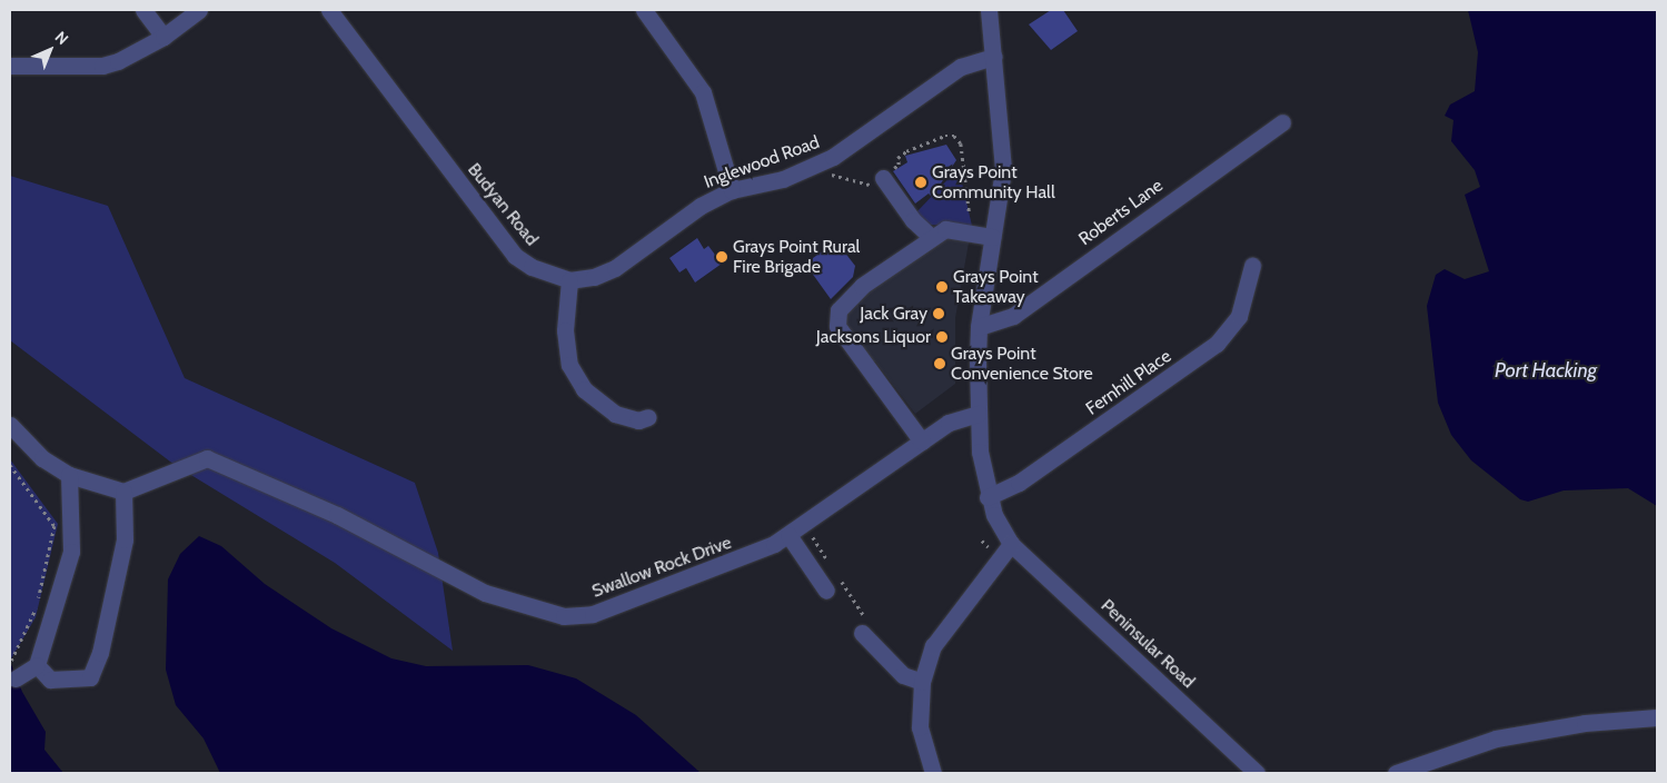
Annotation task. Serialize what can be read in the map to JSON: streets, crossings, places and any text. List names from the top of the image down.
{
  "streets": {
    "street": [
      "Inglewood Road",
      "Budyan Road",
      "Roberts Lane",
      "Fernhill Place",
      "Swallow Rock Drive",
      "Peninsular Road"
    ]
  },
  "crossings": [
    ["Inglewood Road", "Budyan Road"]
  ],
  "water": ["Port Hacking"],
  "places": [
    "Grays Point Community Hall",
    "Grays Point Rural Fire Brigade",
    "Grays Point Takeaway",
    "Jack Gray",
    "Jacksons Liquor",
    "Grays Point Convenience Store"
  ],
  "north": "top right"
}
